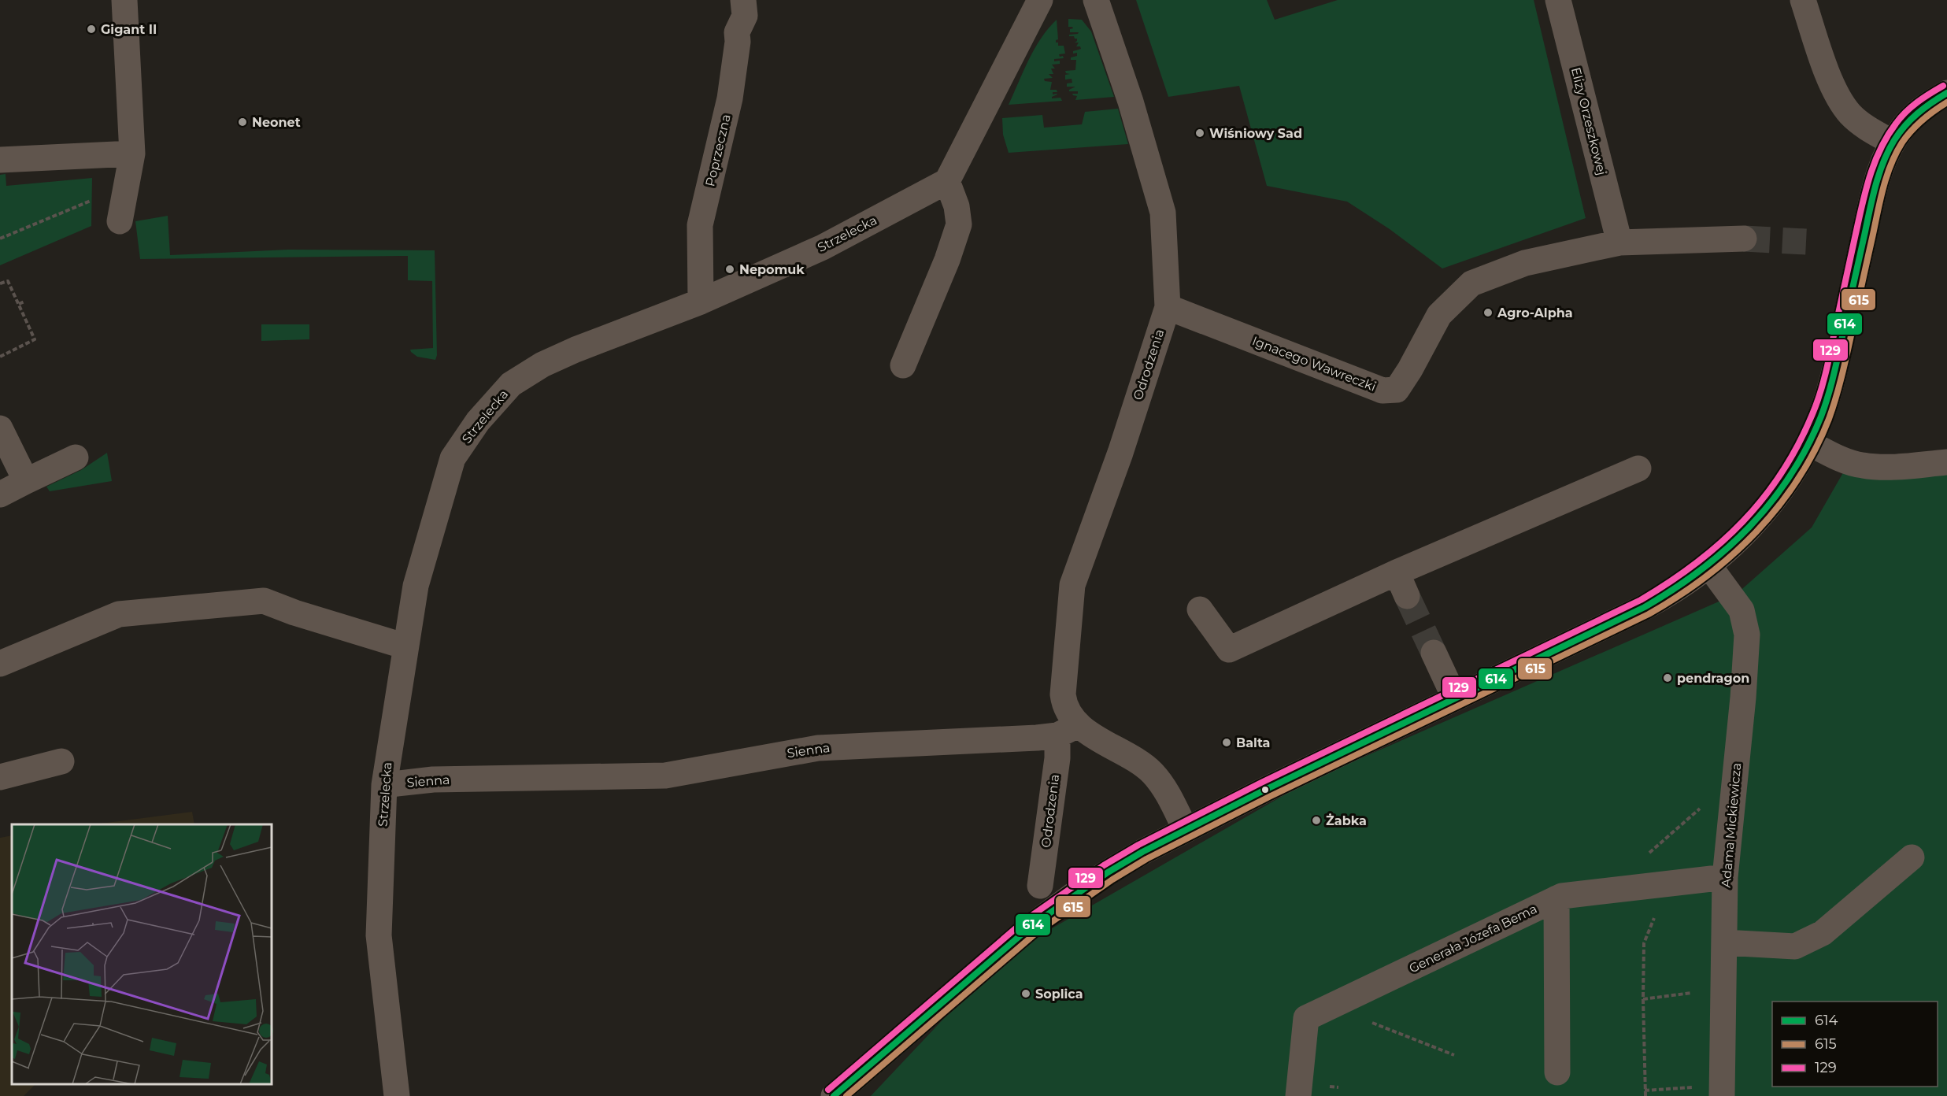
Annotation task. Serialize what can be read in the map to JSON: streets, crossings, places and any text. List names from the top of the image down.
{
  "streets": {
    "street": [
      "Elizy Orzeszkowej",
      "Poprzeczna",
      "Strzelecka",
      "Ignacego Wawreczki",
      "Odrodzenia",
      "Sienna",
      "Adama Mickiewicza",
      "Generała Józefa Bema"
    ]
  },
  "crossings": [
    ["Elizy Orzeszkowej", "Ignacego Wawreczki"],
    ["Poprzeczna", "Strzelecka"],
    ["Strzelecka", "Sienna"],
    ["Ignacego Wawreczki", "Odrodzenia"],
    ["Odrodzenia", "Sienna"],
    ["Adama Mickiewicza", "Generała Józefa Bema"]
  ],
  "places": [
    "Gigant II",
    "Neonet",
    "Wiśniowy Sad",
    "Nepomuk",
    "Agro-Alpha",
    "pendragon",
    "Balta",
    "Żabka",
    "Soplica"
  ],
  "lines": ["transit line 129", "transit line 614", "transit line 615"],
  "legend": ["614", "615", "129"]
}
